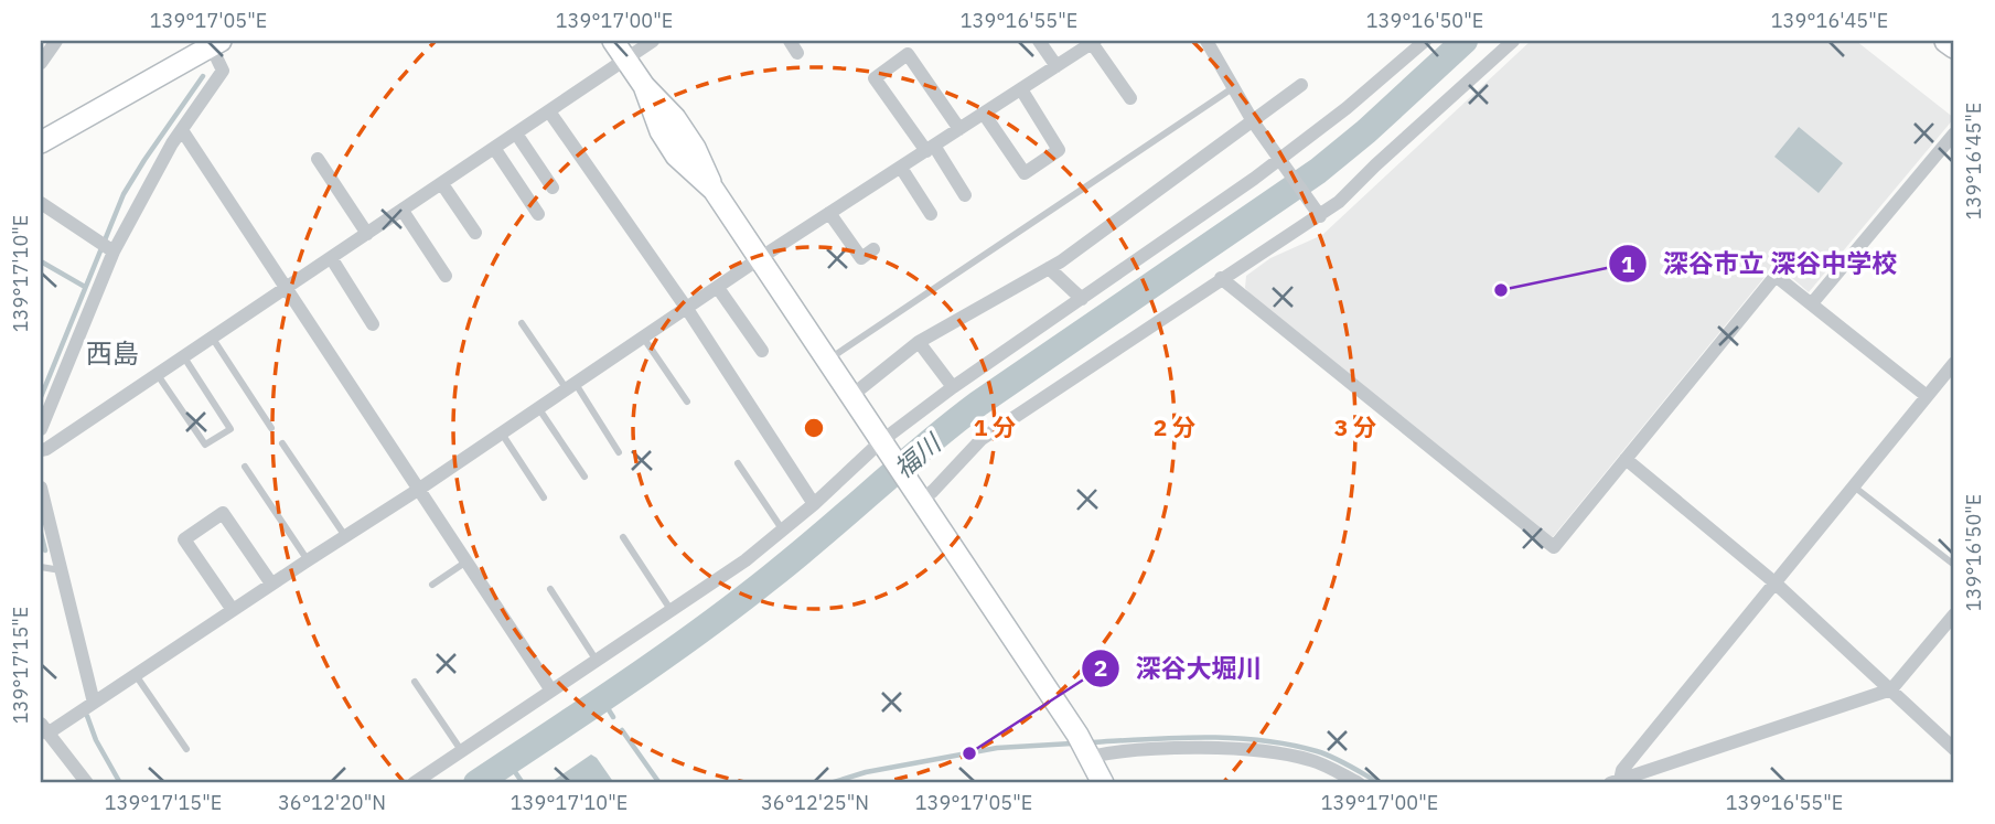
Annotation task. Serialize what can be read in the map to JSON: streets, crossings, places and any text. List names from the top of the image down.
{
  "districts": ["西島"],
  "water": ["福川"],
  "places": ["深谷市立 深谷中学校", "深谷大堀川"],
  "coordinates": [
    "139°17'05\"E",
    "139°17'00\"E",
    "139°16'55\"E",
    "139°16'50\"E",
    "139°16'45\"E",
    "139°17'10\"E",
    "139°17'15\"E",
    "36°12'20\"N",
    "36°12'25\"N"
  ],
  "rings": ["1 分", "2 分", "3 分"]
}
